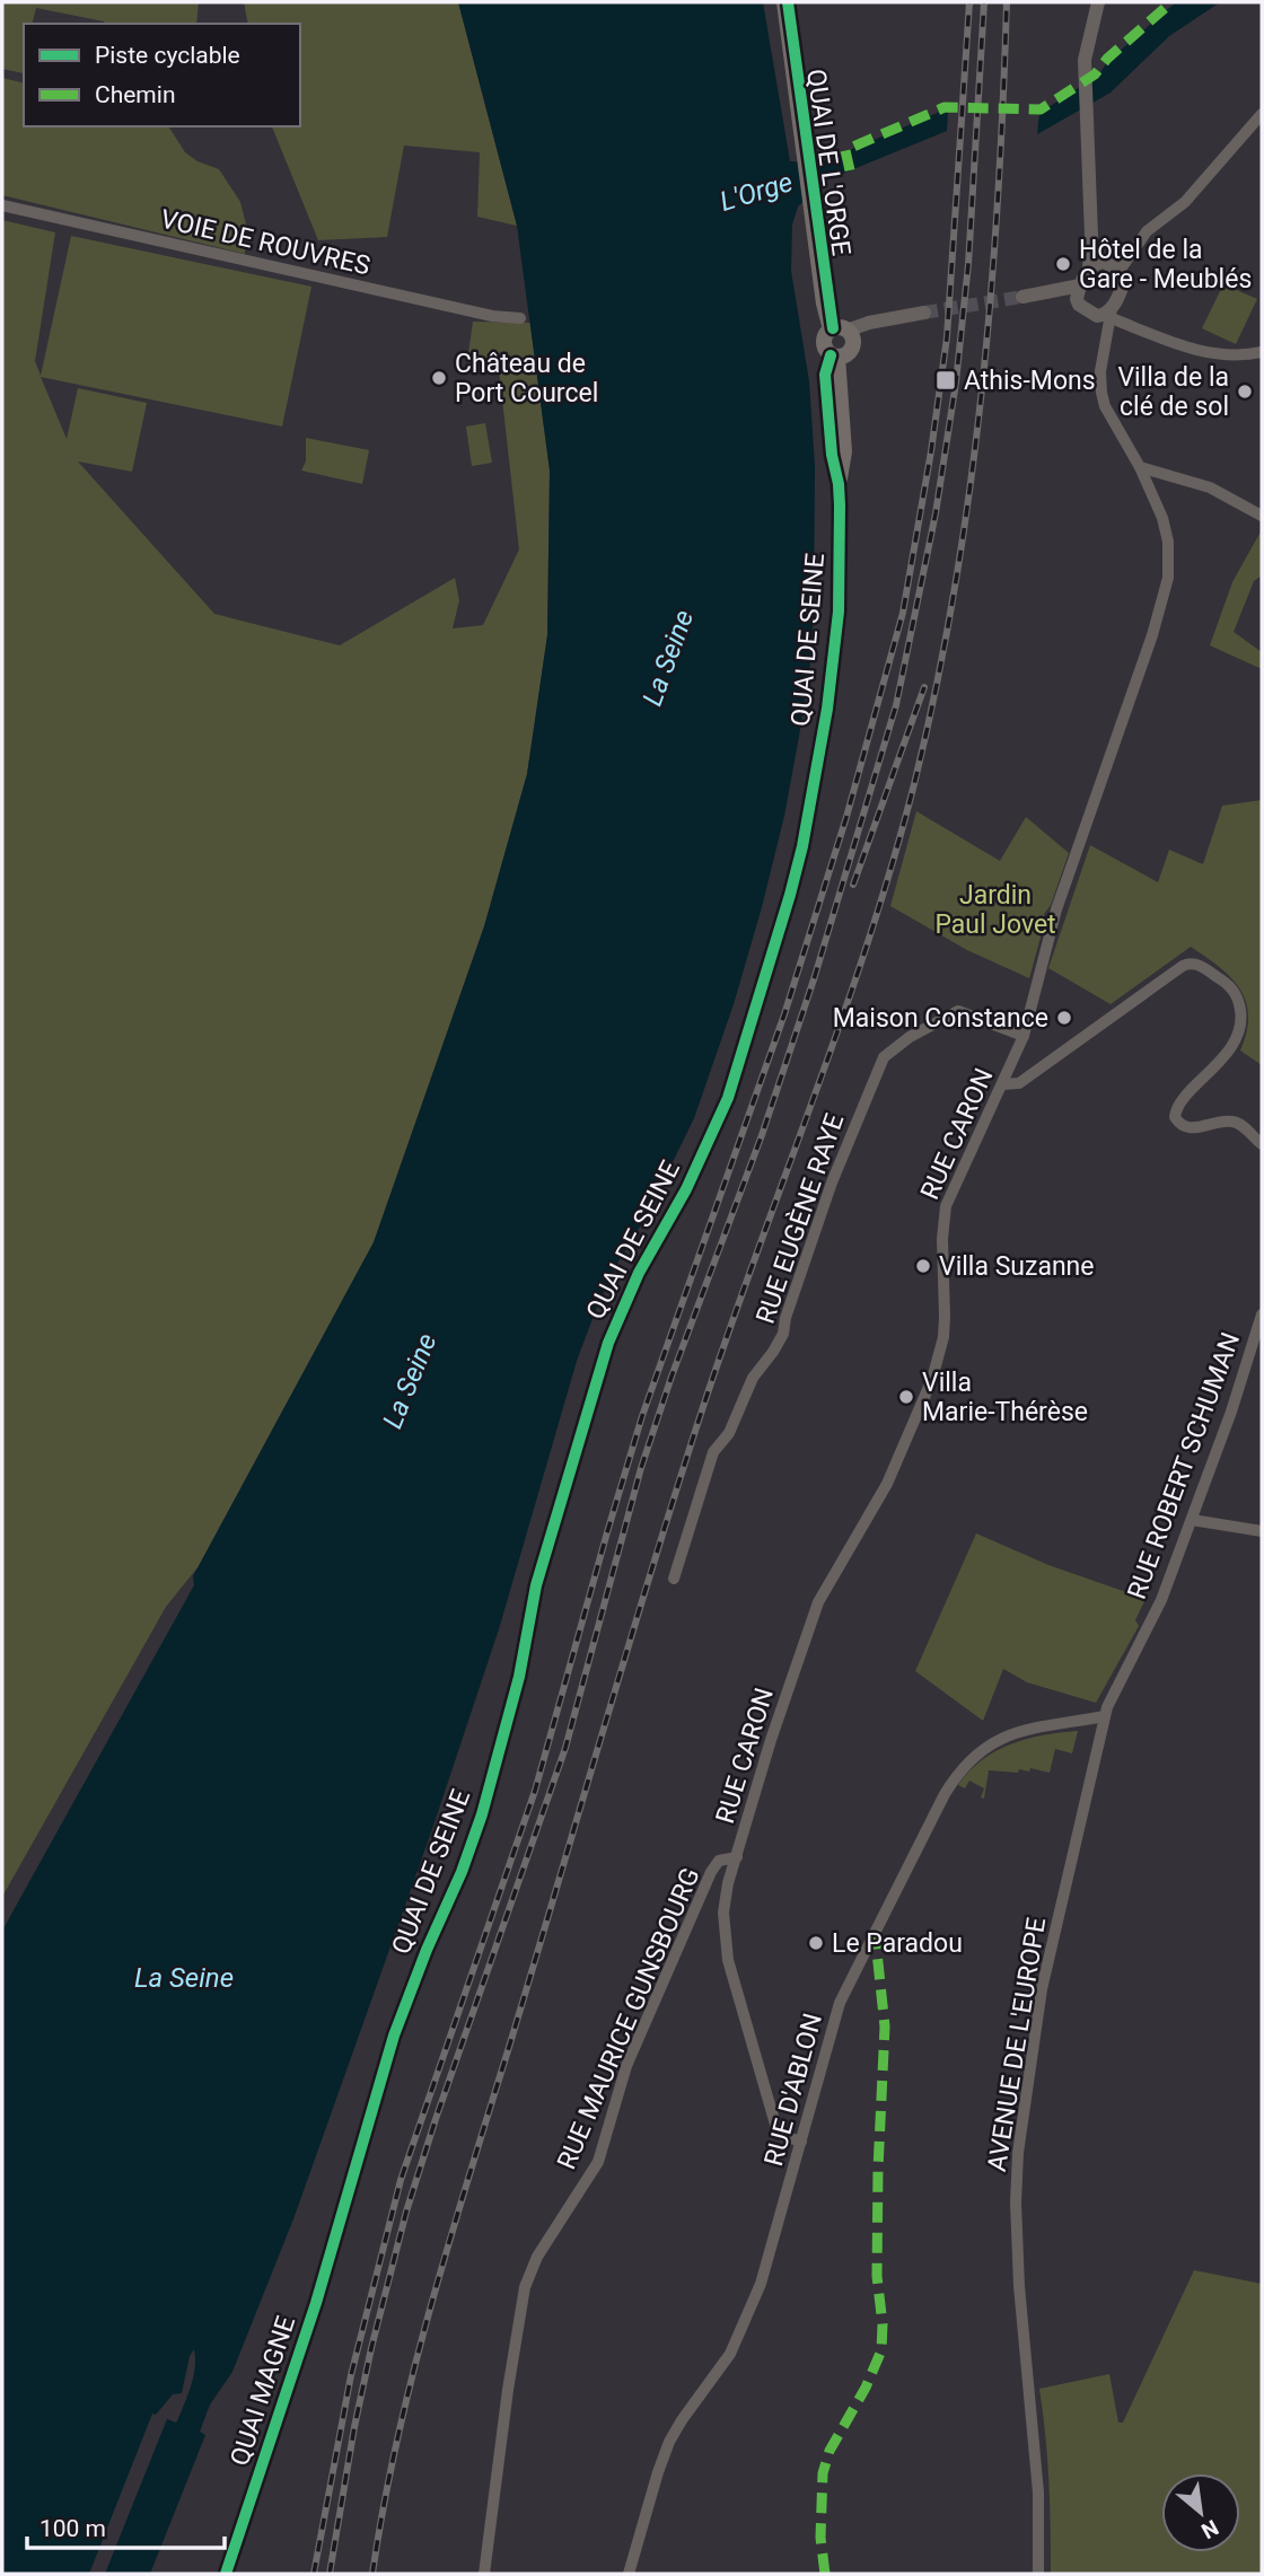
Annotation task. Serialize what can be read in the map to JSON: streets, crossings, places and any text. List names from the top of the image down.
{
  "streets": {
    "main road": ["QUAI DE L'ORGE", "QUAI DE SEINE", "QUAI MAGNE"],
    "street": [
      "VOIE DE ROUVRES",
      "RUE CARON",
      "RUE EUGÈNE RAYE",
      "RUE ROBERT SCHUMAN",
      "RUE MAURICE GUNSBOURG",
      "AVENUE DE L'EUROPE",
      "RUE D'ABLON"
    ]
  },
  "crossings": [
    ["QUAI DE L'ORGE", "QUAI DE SEINE"],
    ["QUAI DE SEINE", "QUAI MAGNE"],
    ["RUE CARON", "RUE EUGÈNE RAYE"],
    ["RUE CARON", "RUE MAURICE GUNSBOURG"],
    ["RUE CARON", "RUE D'ABLON"],
    ["RUE ROBERT SCHUMAN", "AVENUE DE L'EUROPE"],
    ["RUE ROBERT SCHUMAN", "RUE D'ABLON"],
    ["AVENUE DE L'EUROPE", "RUE D'ABLON"]
  ],
  "water": ["L'Orge", "La Seine"],
  "parks": ["Jardin Paul Jovet"],
  "places": {
    "other": [
      "Hôtel de la Gare - Meublés",
      "Château de Port Courcel",
      "Villa de la clé de sol",
      "Maison Constance",
      "Villa Suzanne",
      "Villa Marie-Thérèse",
      "Le Paradou"
    ],
    "transit": ["Athis-Mons"]
  },
  "legend": ["Piste cyclable", "Chemin"],
  "scale_bar": "100 m",
  "north": "bottom right"
}
